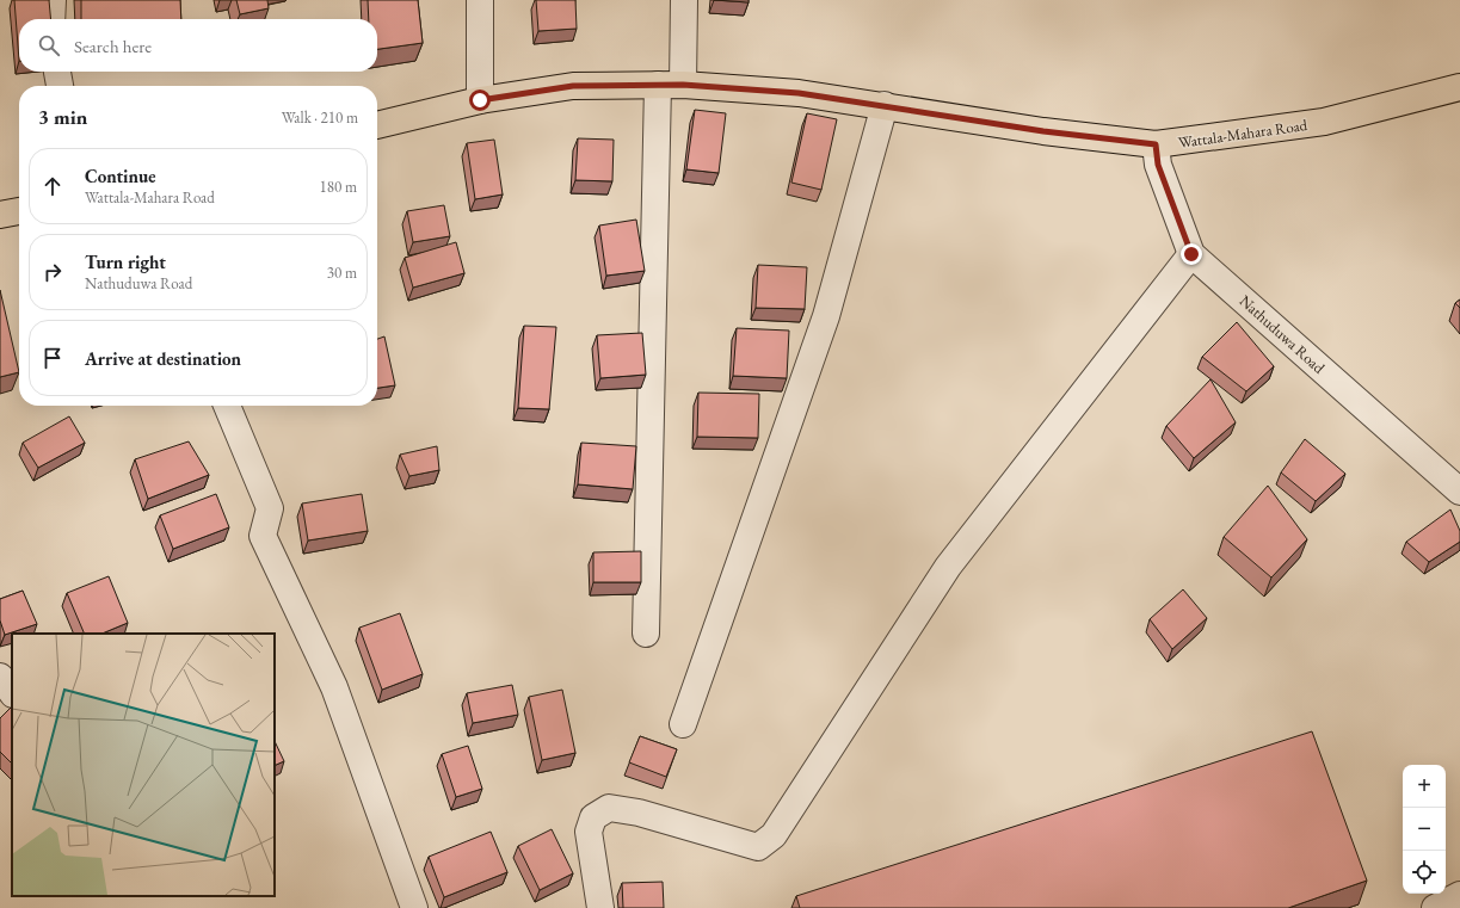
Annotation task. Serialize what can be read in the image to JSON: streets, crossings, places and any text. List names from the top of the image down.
{
  "streets": {
    "main road": ["Wattala-Mahara Road"],
    "street": ["Nathuduwa Road"]
  },
  "crossings": [
    ["Wattala-Mahara Road", "Nathuduwa Road"]
  ],
  "page": {
    "search": "Search here",
    "heading": ["3 min", "Walk · 210 m"],
    "list": [
      ["Continue", "Wattala-Mahara Road", "180 m"],
      ["Turn right", "Nathuduwa Road", "30 m"],
      "Arrive at destination"
    ],
    "map_buttons": ["+", "−"]
  }
}
